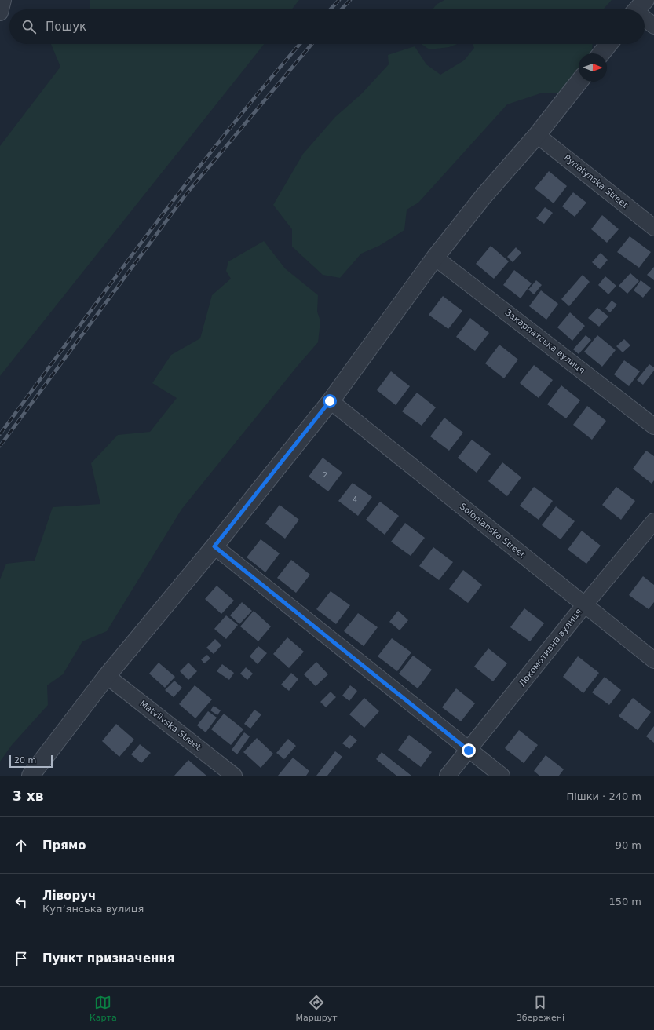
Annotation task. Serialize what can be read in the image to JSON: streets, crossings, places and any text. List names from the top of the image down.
{
  "streets": {
    "street": [
      "Pyriatynska Street",
      "Закарпатська вулиця",
      "Solonianska Street",
      "Локомотивна вулиця",
      "Matviivska Street"
    ]
  },
  "crossings": [
    ["Solonianska Street", "Локомотивна вулиця"]
  ],
  "house_numbers": ["2", "4"],
  "scale_bar": "20 m",
  "north": "right",
  "page": {
    "search": "Пошук",
    "scale": "20 m",
    "heading": ["3 хв", "Пішки · 240 m"],
    "list": [
      ["Прямо", "90 m"],
      ["Ліворуч", "Купʼянська вулиця", "150 m"],
      "Пункт призначення"
    ],
    "nav": ["Карта", "Маршрут", "Збережені"]
  }
}
